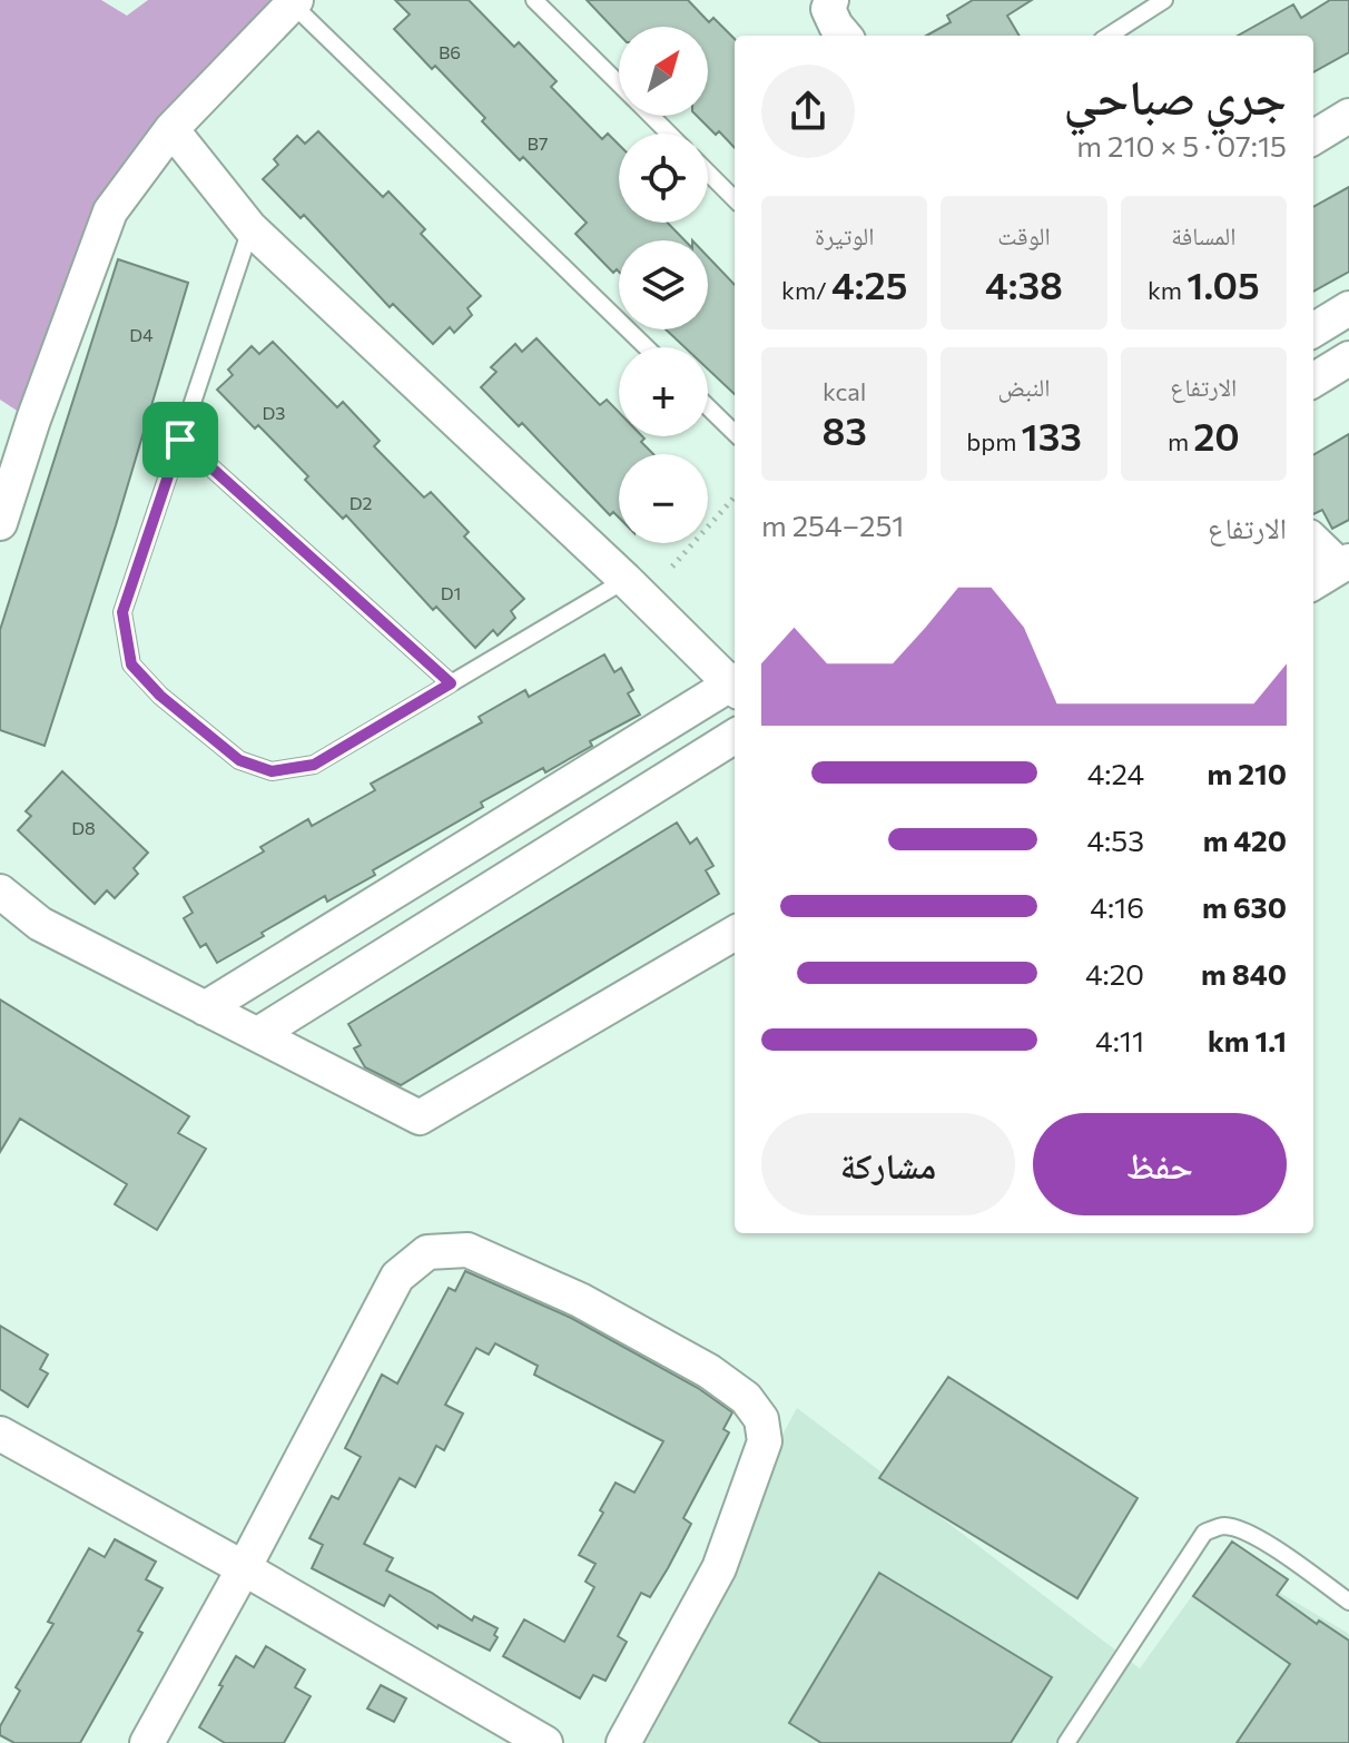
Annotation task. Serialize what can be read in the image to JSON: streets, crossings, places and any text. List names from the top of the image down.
{
  "house_numbers": [
    "B6",
    "B7",
    "D4",
    "D3",
    "D2",
    "D1",
    "D8"
  ],
  "north": "top right",
  "page": {
    "map_buttons": ["+", "−"],
    "heading": ["جري صباحي", "07:15 · 5 × 210 m"],
    "stats": [
      ["المسافة", "1.05 km"],
      ["الوقت", "4:38"],
      ["الوتيرة", "4:25 /km"],
      ["الارتفاع", "20 m"],
      ["النبض", "133 bpm"],
      ["kcal", "83"]
    ],
    "chart": ["الارتفاع", "251–254 m"],
    "list": [
      {
        "name": "210 m",
        "note": "4:24"
      },
      {
        "name": "420 m",
        "note": "4:53"
      },
      {
        "name": "630 m",
        "note": "4:16"
      },
      {
        "name": "840 m",
        "note": "4:20"
      },
      {
        "name": "1.1 km",
        "note": "4:11"
      }
    ],
    "buttons": ["حفظ", "مشاركة"]
  }
}
